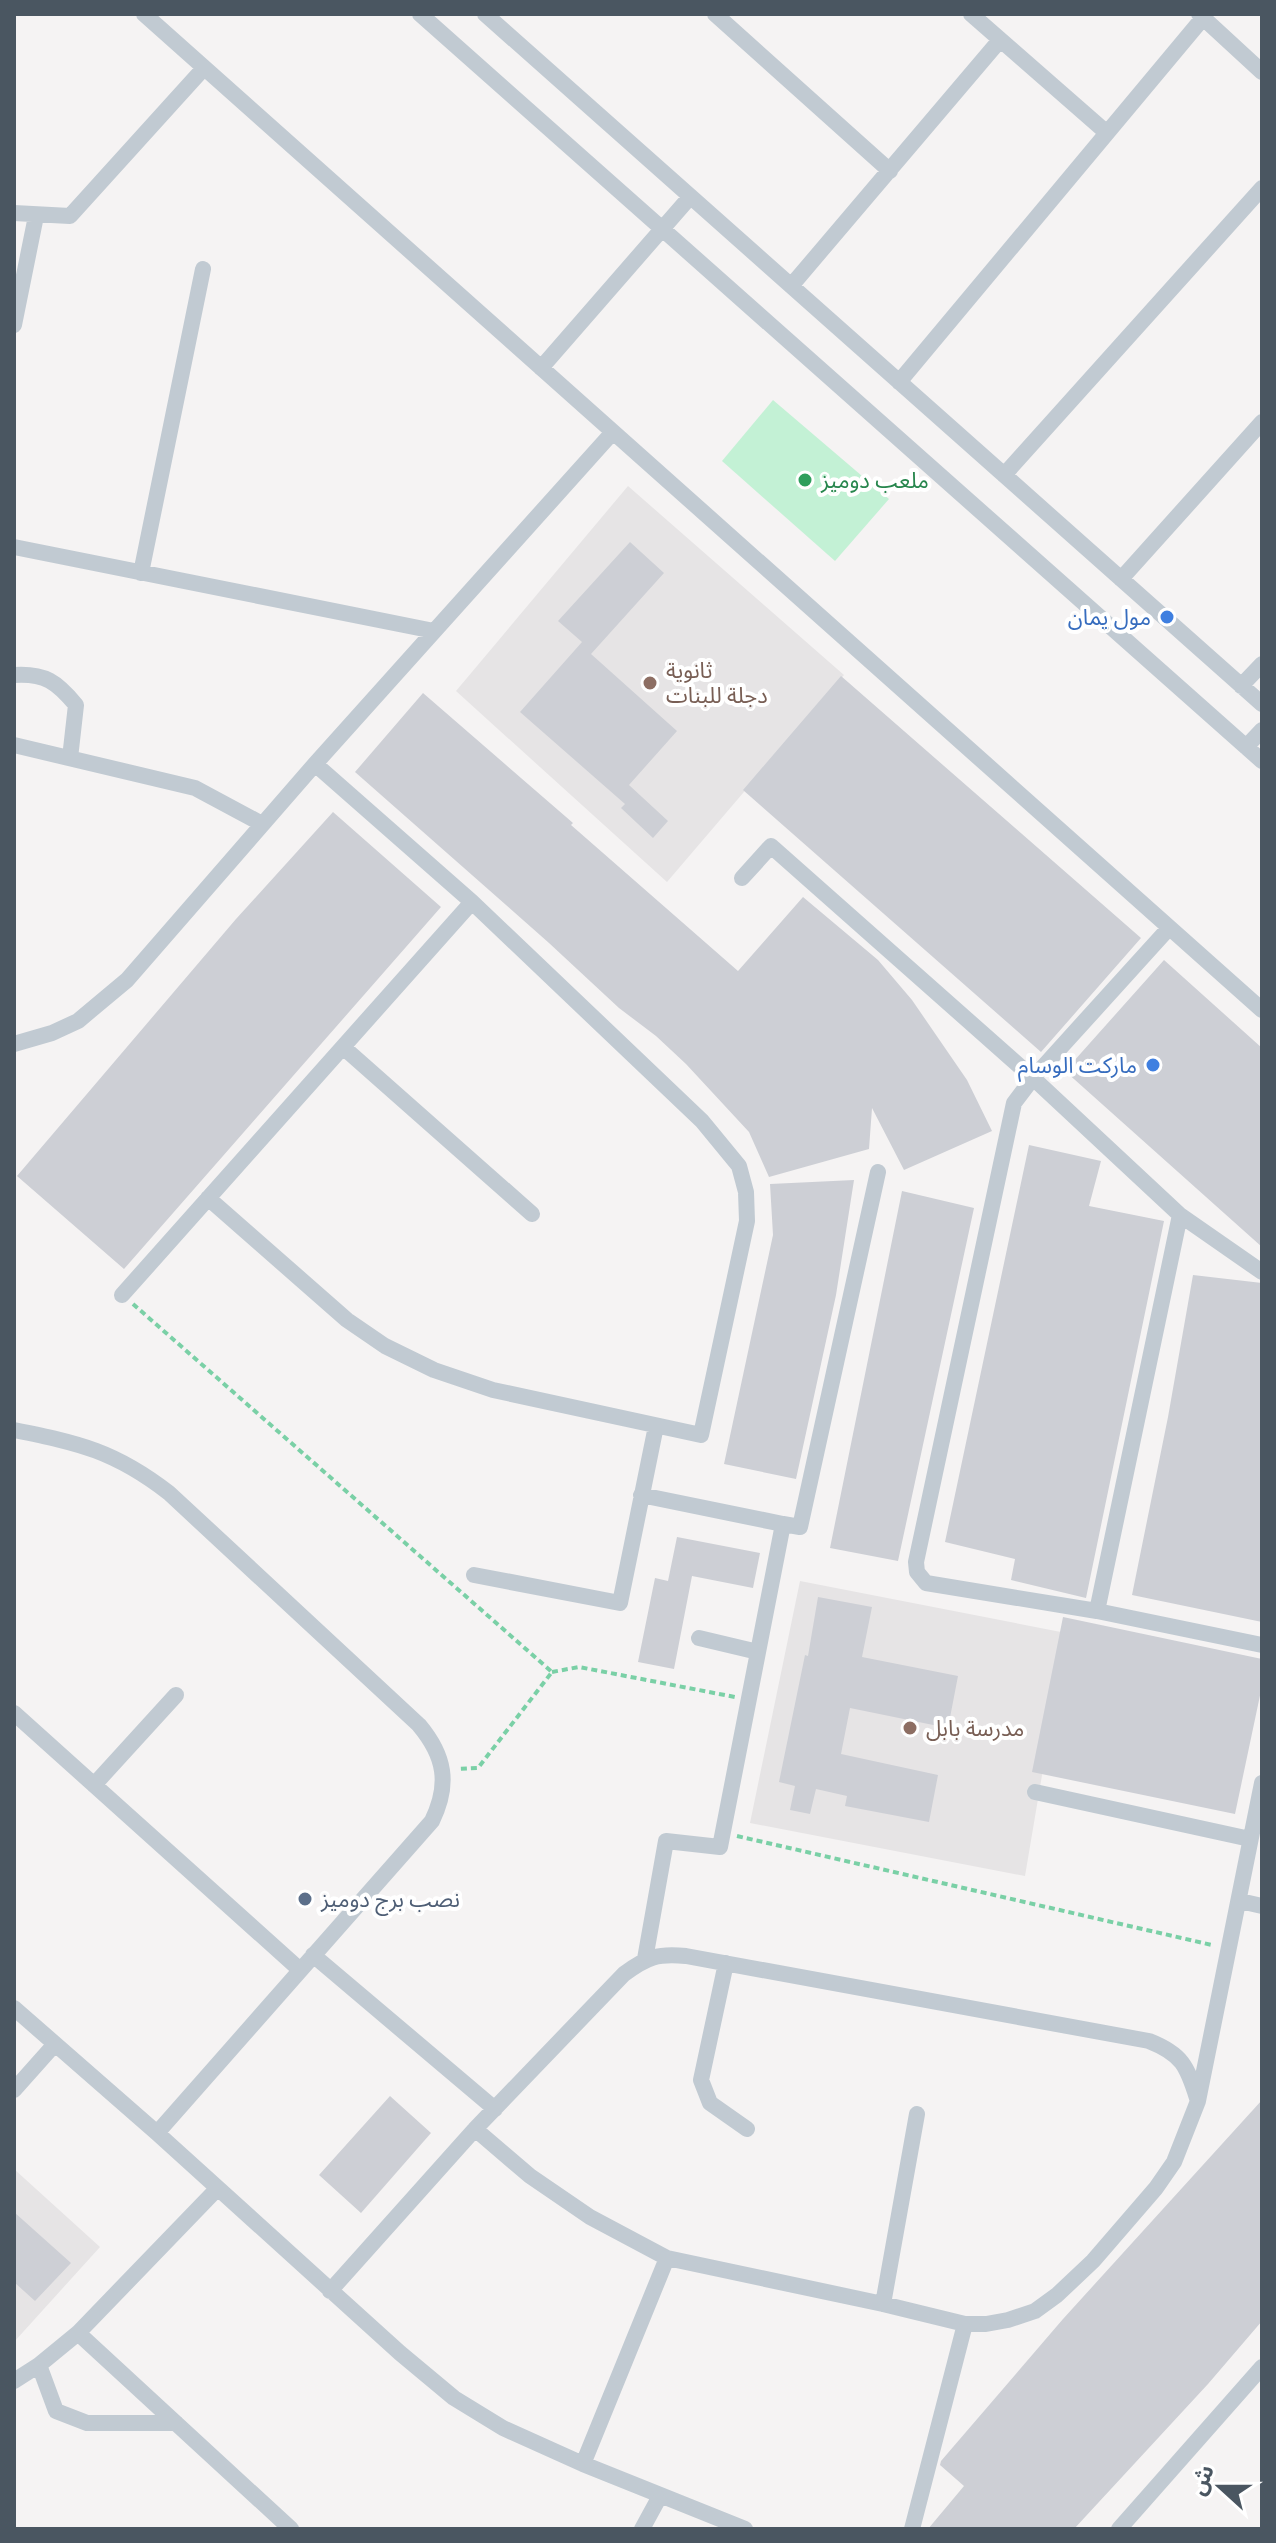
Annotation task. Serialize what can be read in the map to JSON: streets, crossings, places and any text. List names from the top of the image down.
{
  "places": [
    "ملعب دوميز",
    "مول يمان",
    "ثانوية دجلة للبنات",
    "ماركت الوسام",
    "مدرسة بابل",
    "نصب برج دوميز"
  ],
  "north": "left"
}
